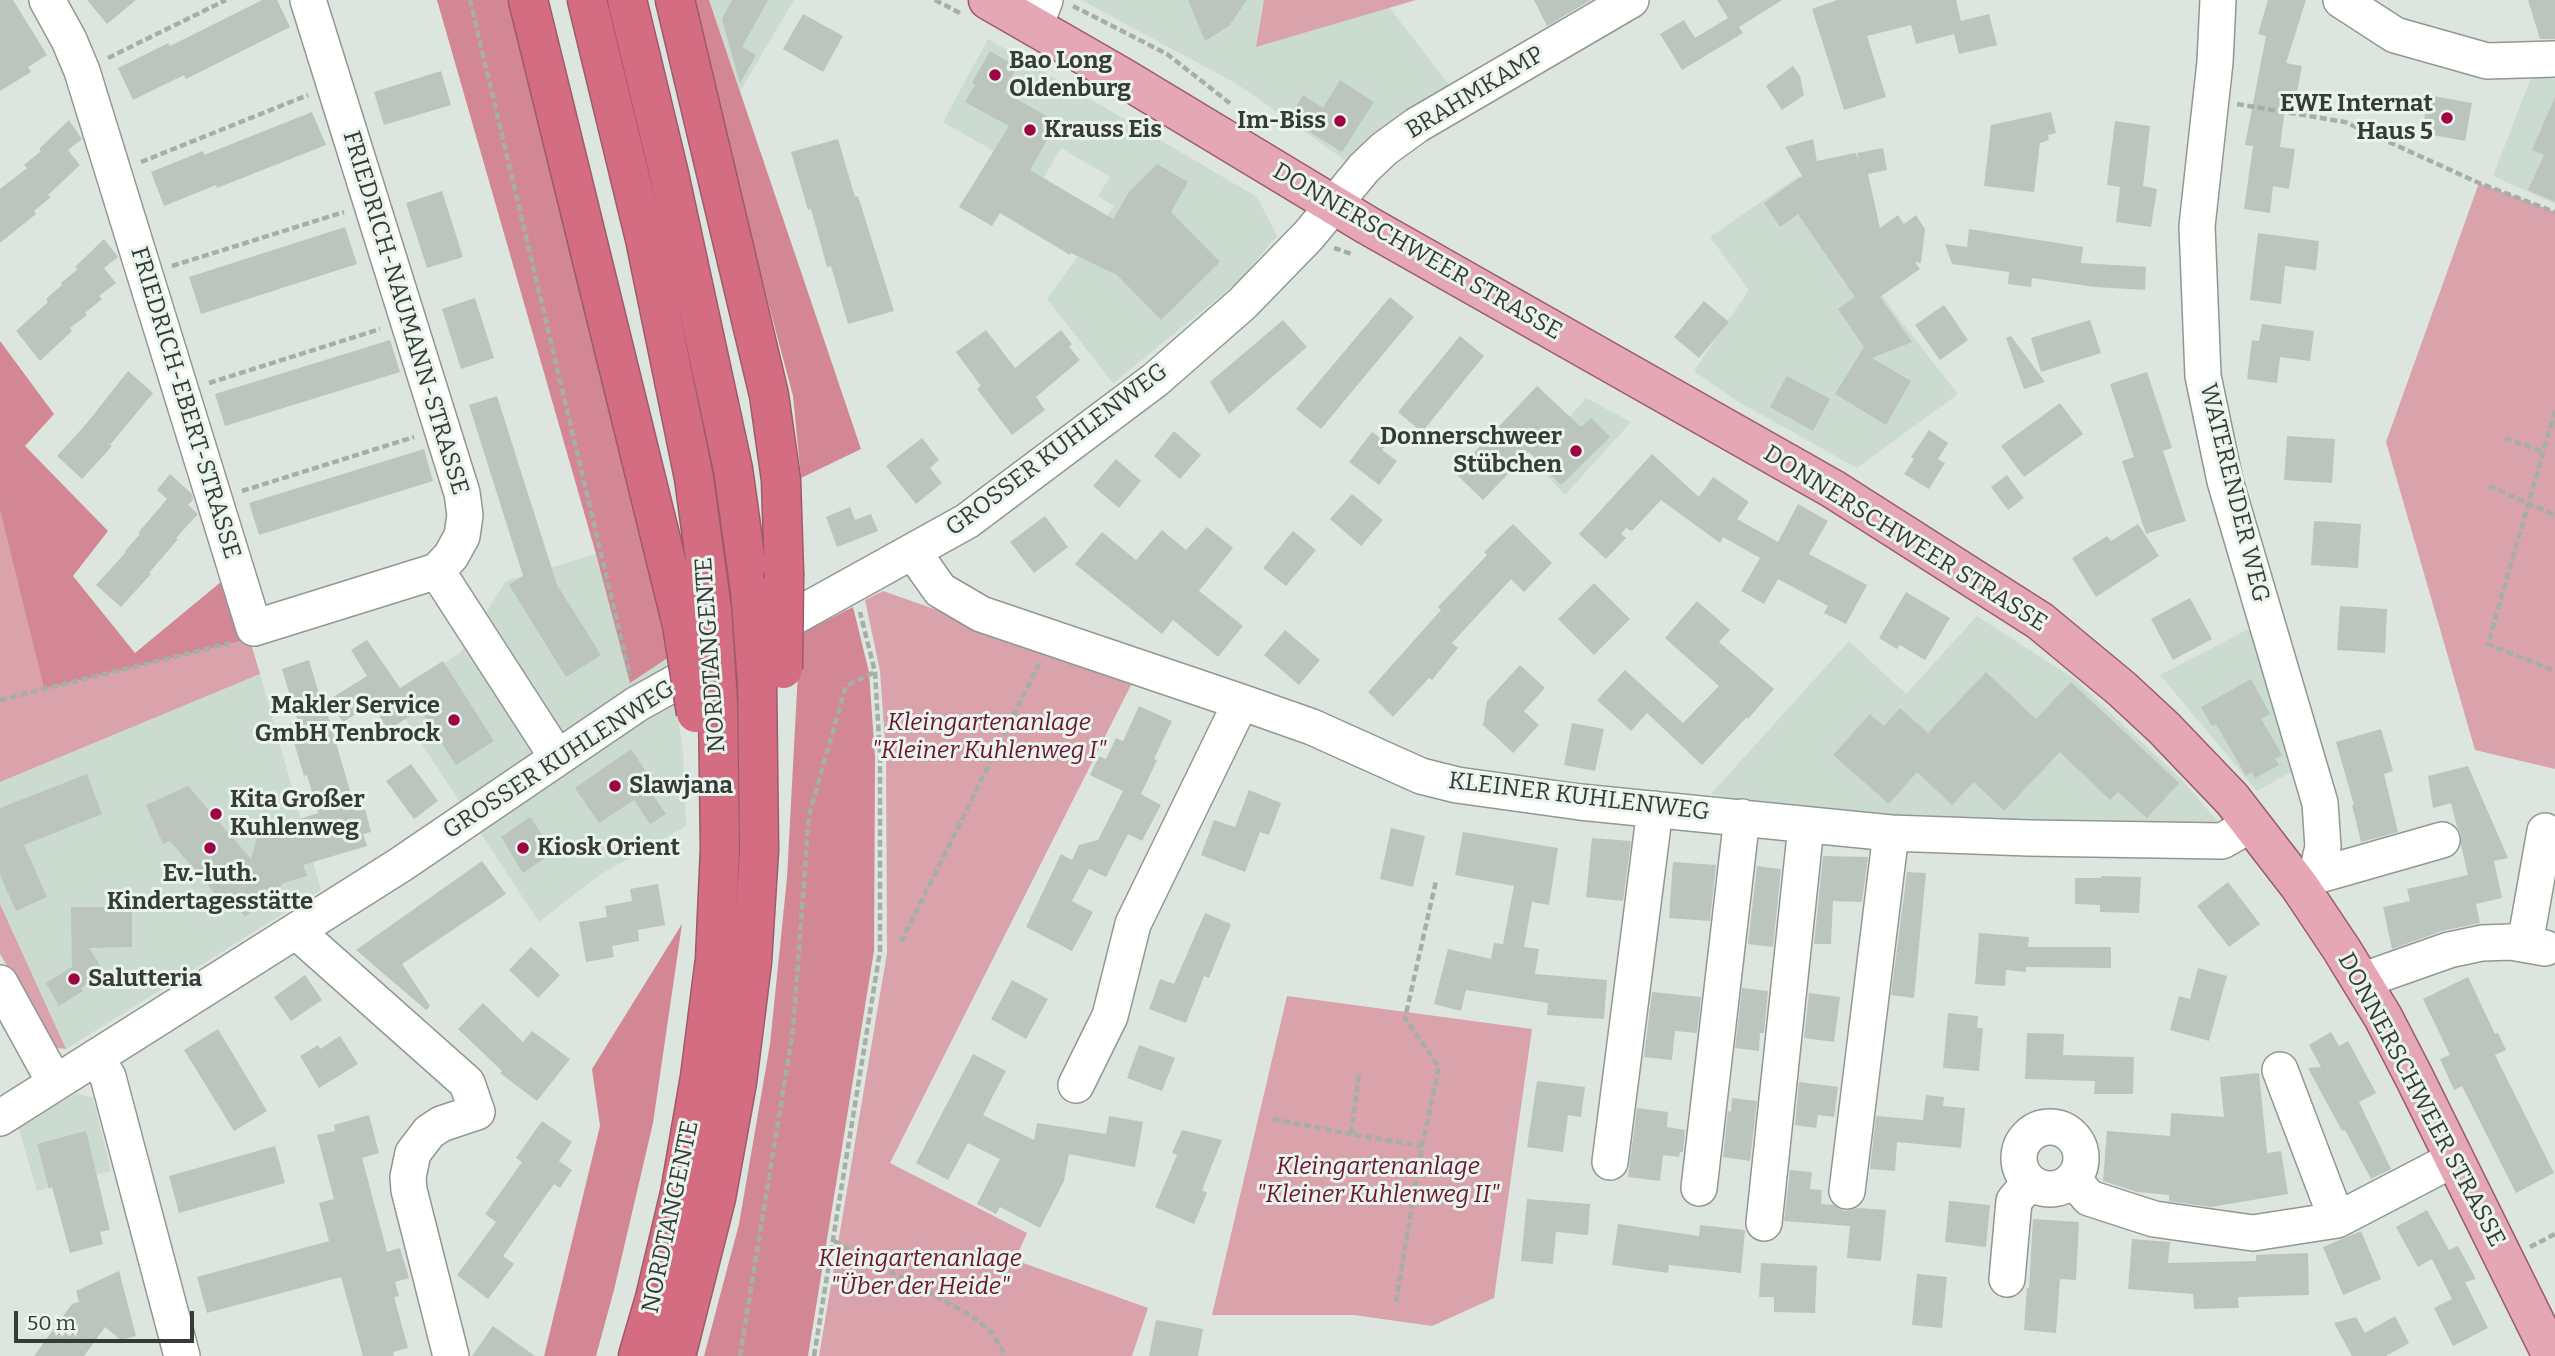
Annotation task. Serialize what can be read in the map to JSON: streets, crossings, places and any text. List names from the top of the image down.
{
  "streets": {
    "highway": ["NORDTANGENTE"],
    "main road": ["DONNERSCHWEER STRASSE"],
    "street": [
      "BRAHMKAMP",
      "FRIEDRICH-NAUMANN-STRASSE",
      "FRIEDRICH-EBERT-STRASSE",
      "GROSSER KUHLENWEG",
      "WATERENDER WEG",
      "KLEINER KUHLENWEG"
    ]
  },
  "crossings": [
    ["BRAHMKAMP", "DONNERSCHWEER STRASSE"],
    ["BRAHMKAMP", "GROSSER KUHLENWEG"],
    ["DONNERSCHWEER STRASSE", "GROSSER KUHLENWEG"],
    ["DONNERSCHWEER STRASSE", "WATERENDER WEG"],
    ["DONNERSCHWEER STRASSE", "KLEINER KUHLENWEG"],
    ["GROSSER KUHLENWEG", "KLEINER KUHLENWEG"]
  ],
  "parks": ["Kleingartenanlage \"Kleiner Kuhlenweg I\"", "Kleingartenanlage \"Kleiner Kuhlenweg II\"", "Kleingartenanlage \"Über der Heide\""],
  "places": [
    "Bao Long Oldenburg",
    "EWE Internat Haus 5",
    "Im-Biss",
    "Krauss Eis",
    "Donnerschweer Stübchen",
    "Makler Service GmbH Tenbrock",
    "Slawjana",
    "Kita Großer Kuhlenweg",
    "Ev.-luth. Kindertagesstätte",
    "Kiosk Orient",
    "Salutteria"
  ],
  "scale_bar": "50 m"
}
